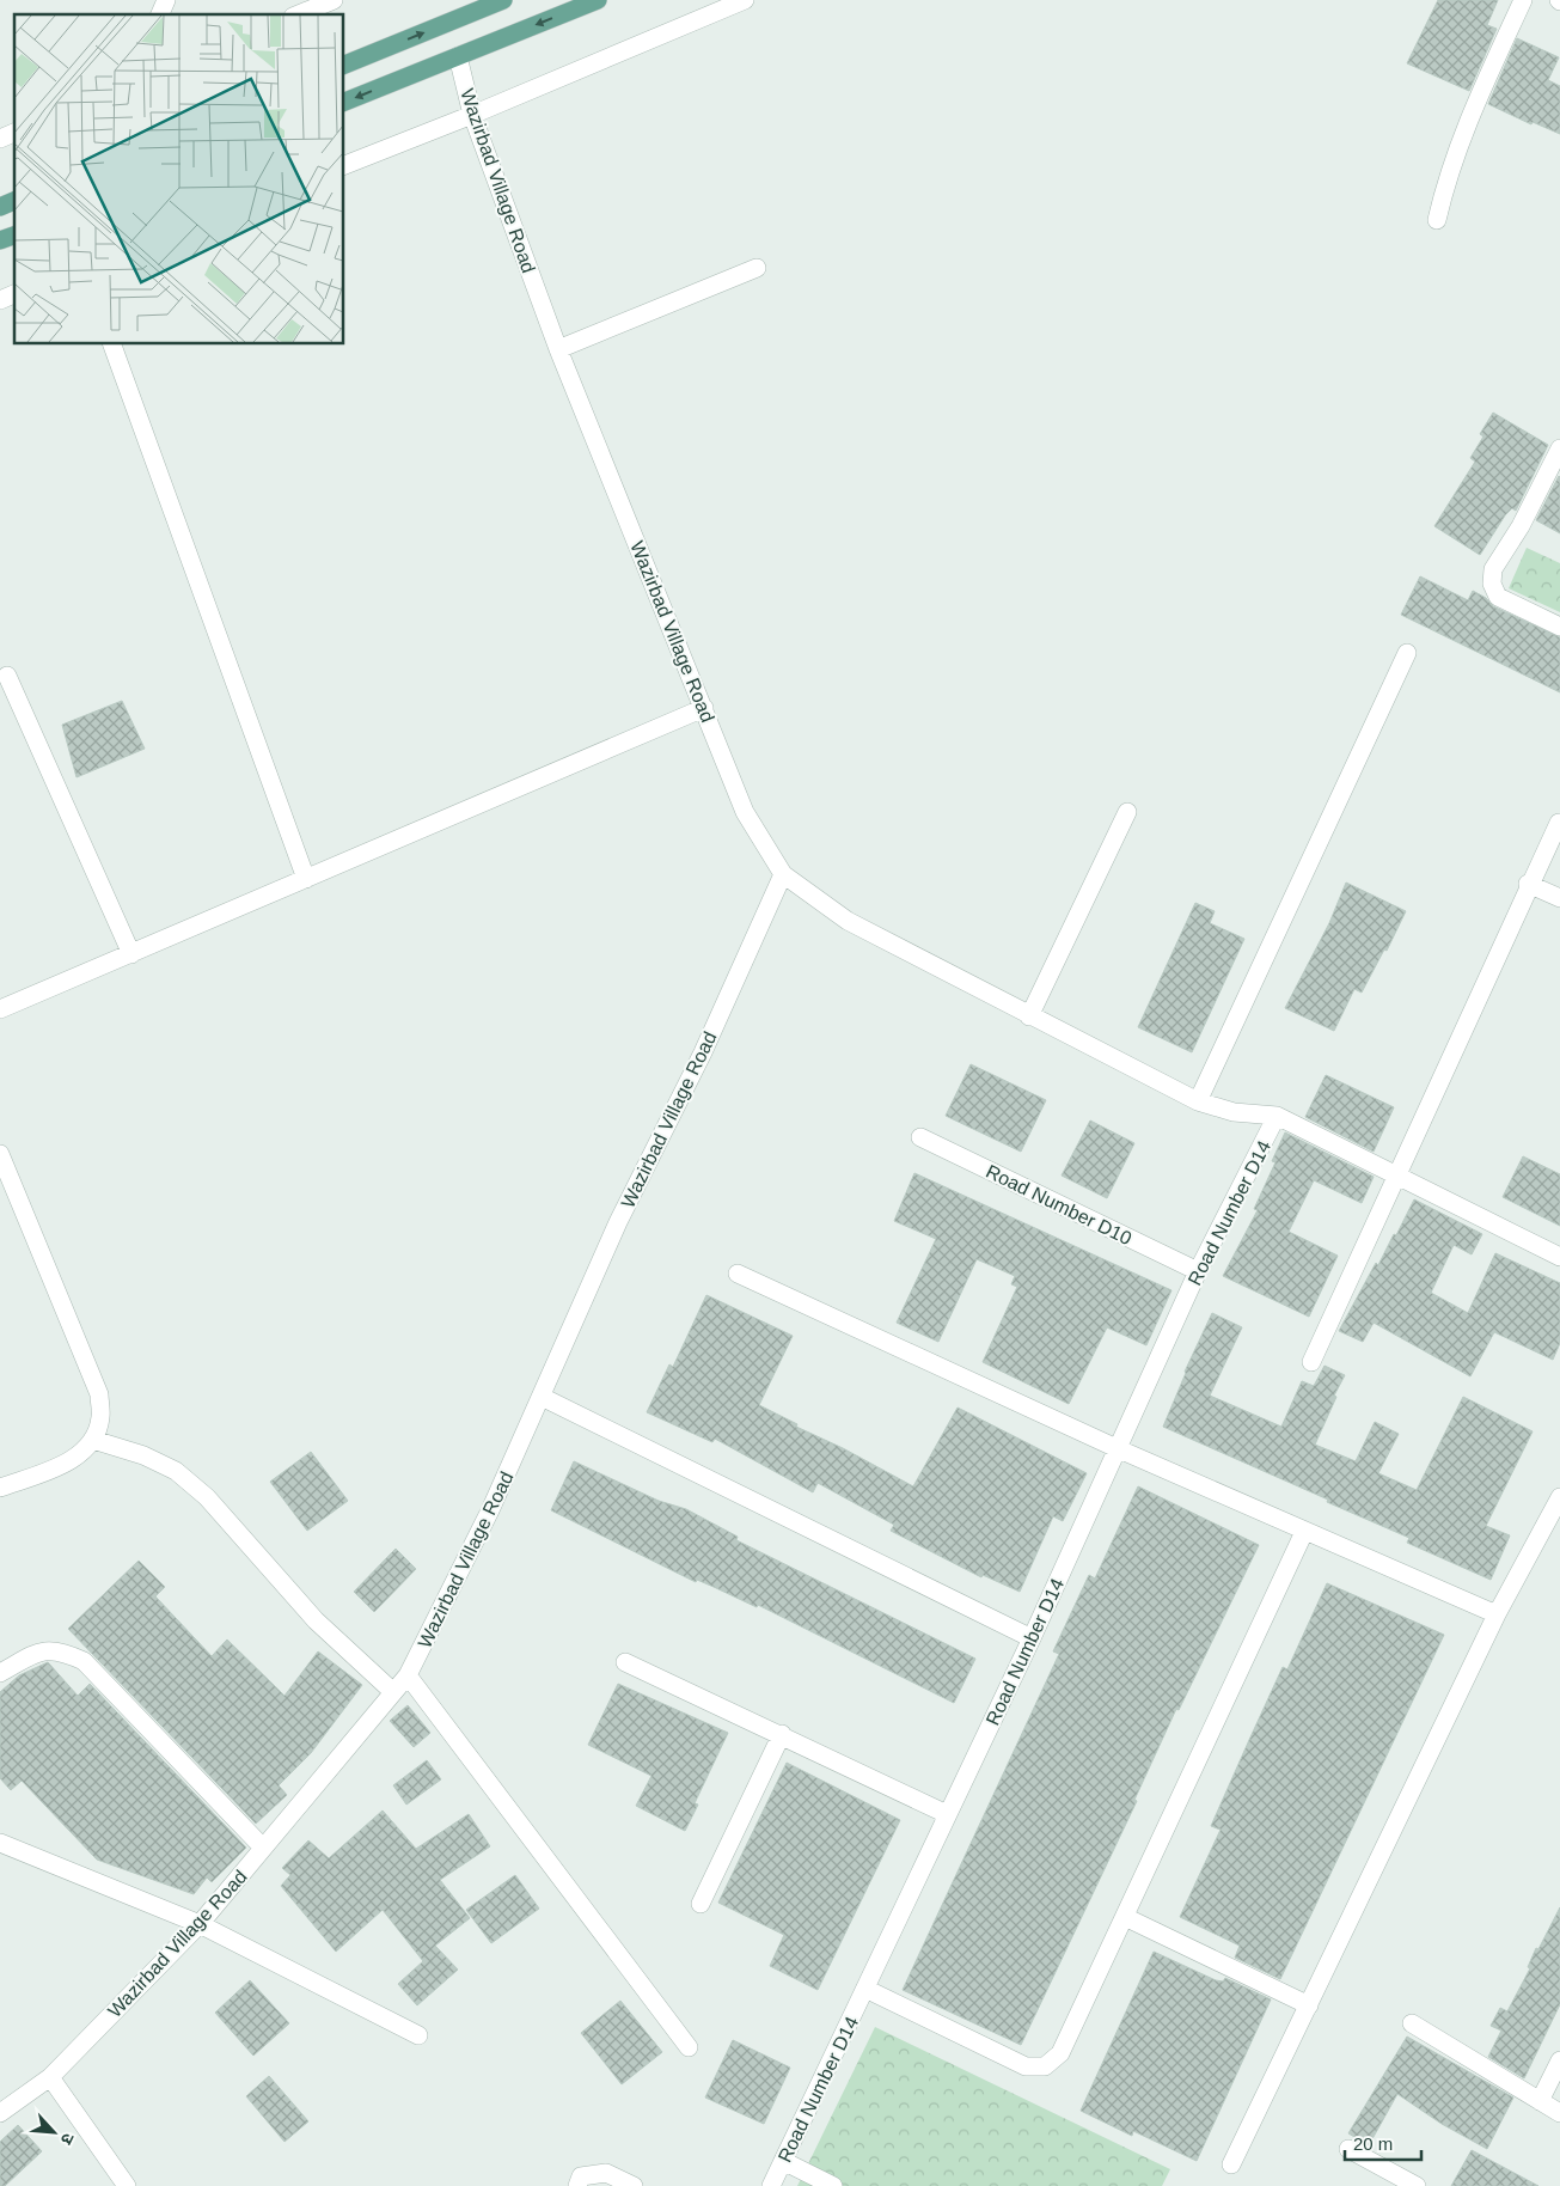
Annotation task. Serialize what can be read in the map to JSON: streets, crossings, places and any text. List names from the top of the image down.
{
  "streets": {
    "street": ["Wazirbad Village Road", "Road Number D10", "Road Number D14"]
  },
  "crossings": [
    ["Road Number D10", "Road Number D14"]
  ],
  "scale_bar": "20 m",
  "north": "bottom right"
}
